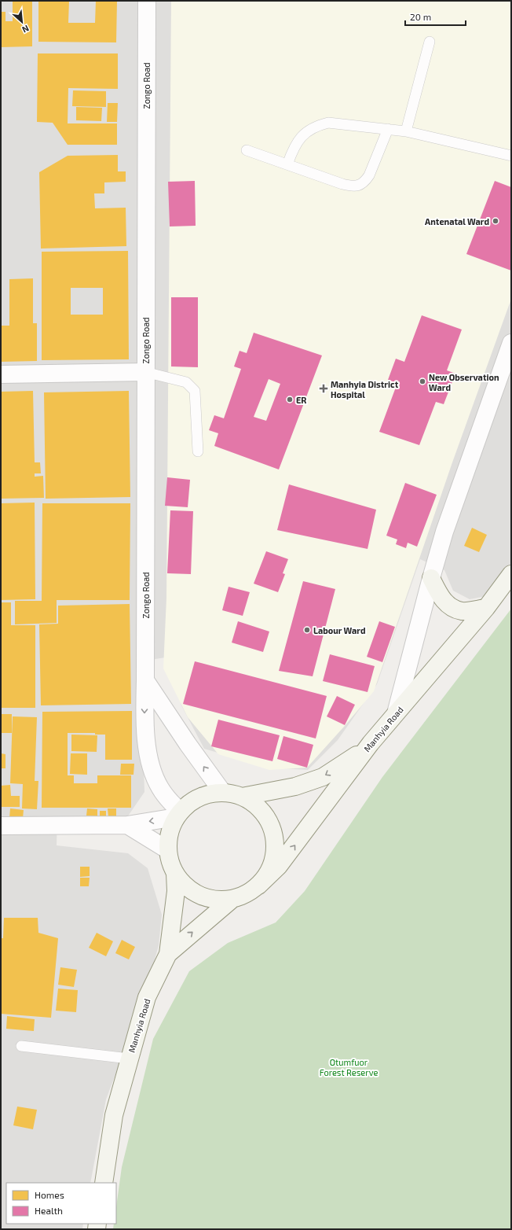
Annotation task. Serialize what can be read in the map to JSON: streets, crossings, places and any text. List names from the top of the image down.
{
  "streets": {
    "main road": ["Manhyia Road"],
    "street": ["Zongo Road"]
  },
  "crossings": [
    ["Zongo Road", "Manhyia Road"]
  ],
  "one_way": ["Manhyia Road"],
  "parks": ["Otumfuor Forest Reserve"],
  "places": {
    "other": [
      "Antenatal Ward",
      "New Observation Ward",
      "ER",
      "Labour Ward"
    ],
    "health": ["Manhyia District Hospital"]
  },
  "legend": ["Homes", "Health"],
  "scale_bar": "20 m",
  "north": "bottom right"
}
